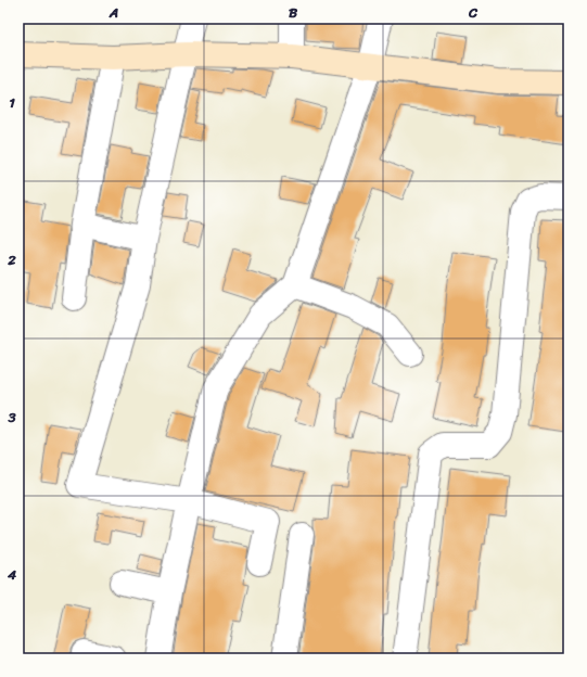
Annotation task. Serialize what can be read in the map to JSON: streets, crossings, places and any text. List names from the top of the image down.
{
  "grid": {
    "columns": ["A", "B", "C"],
    "rows": [
      "1",
      "2",
      "3",
      "4"
    ]
  }
}
